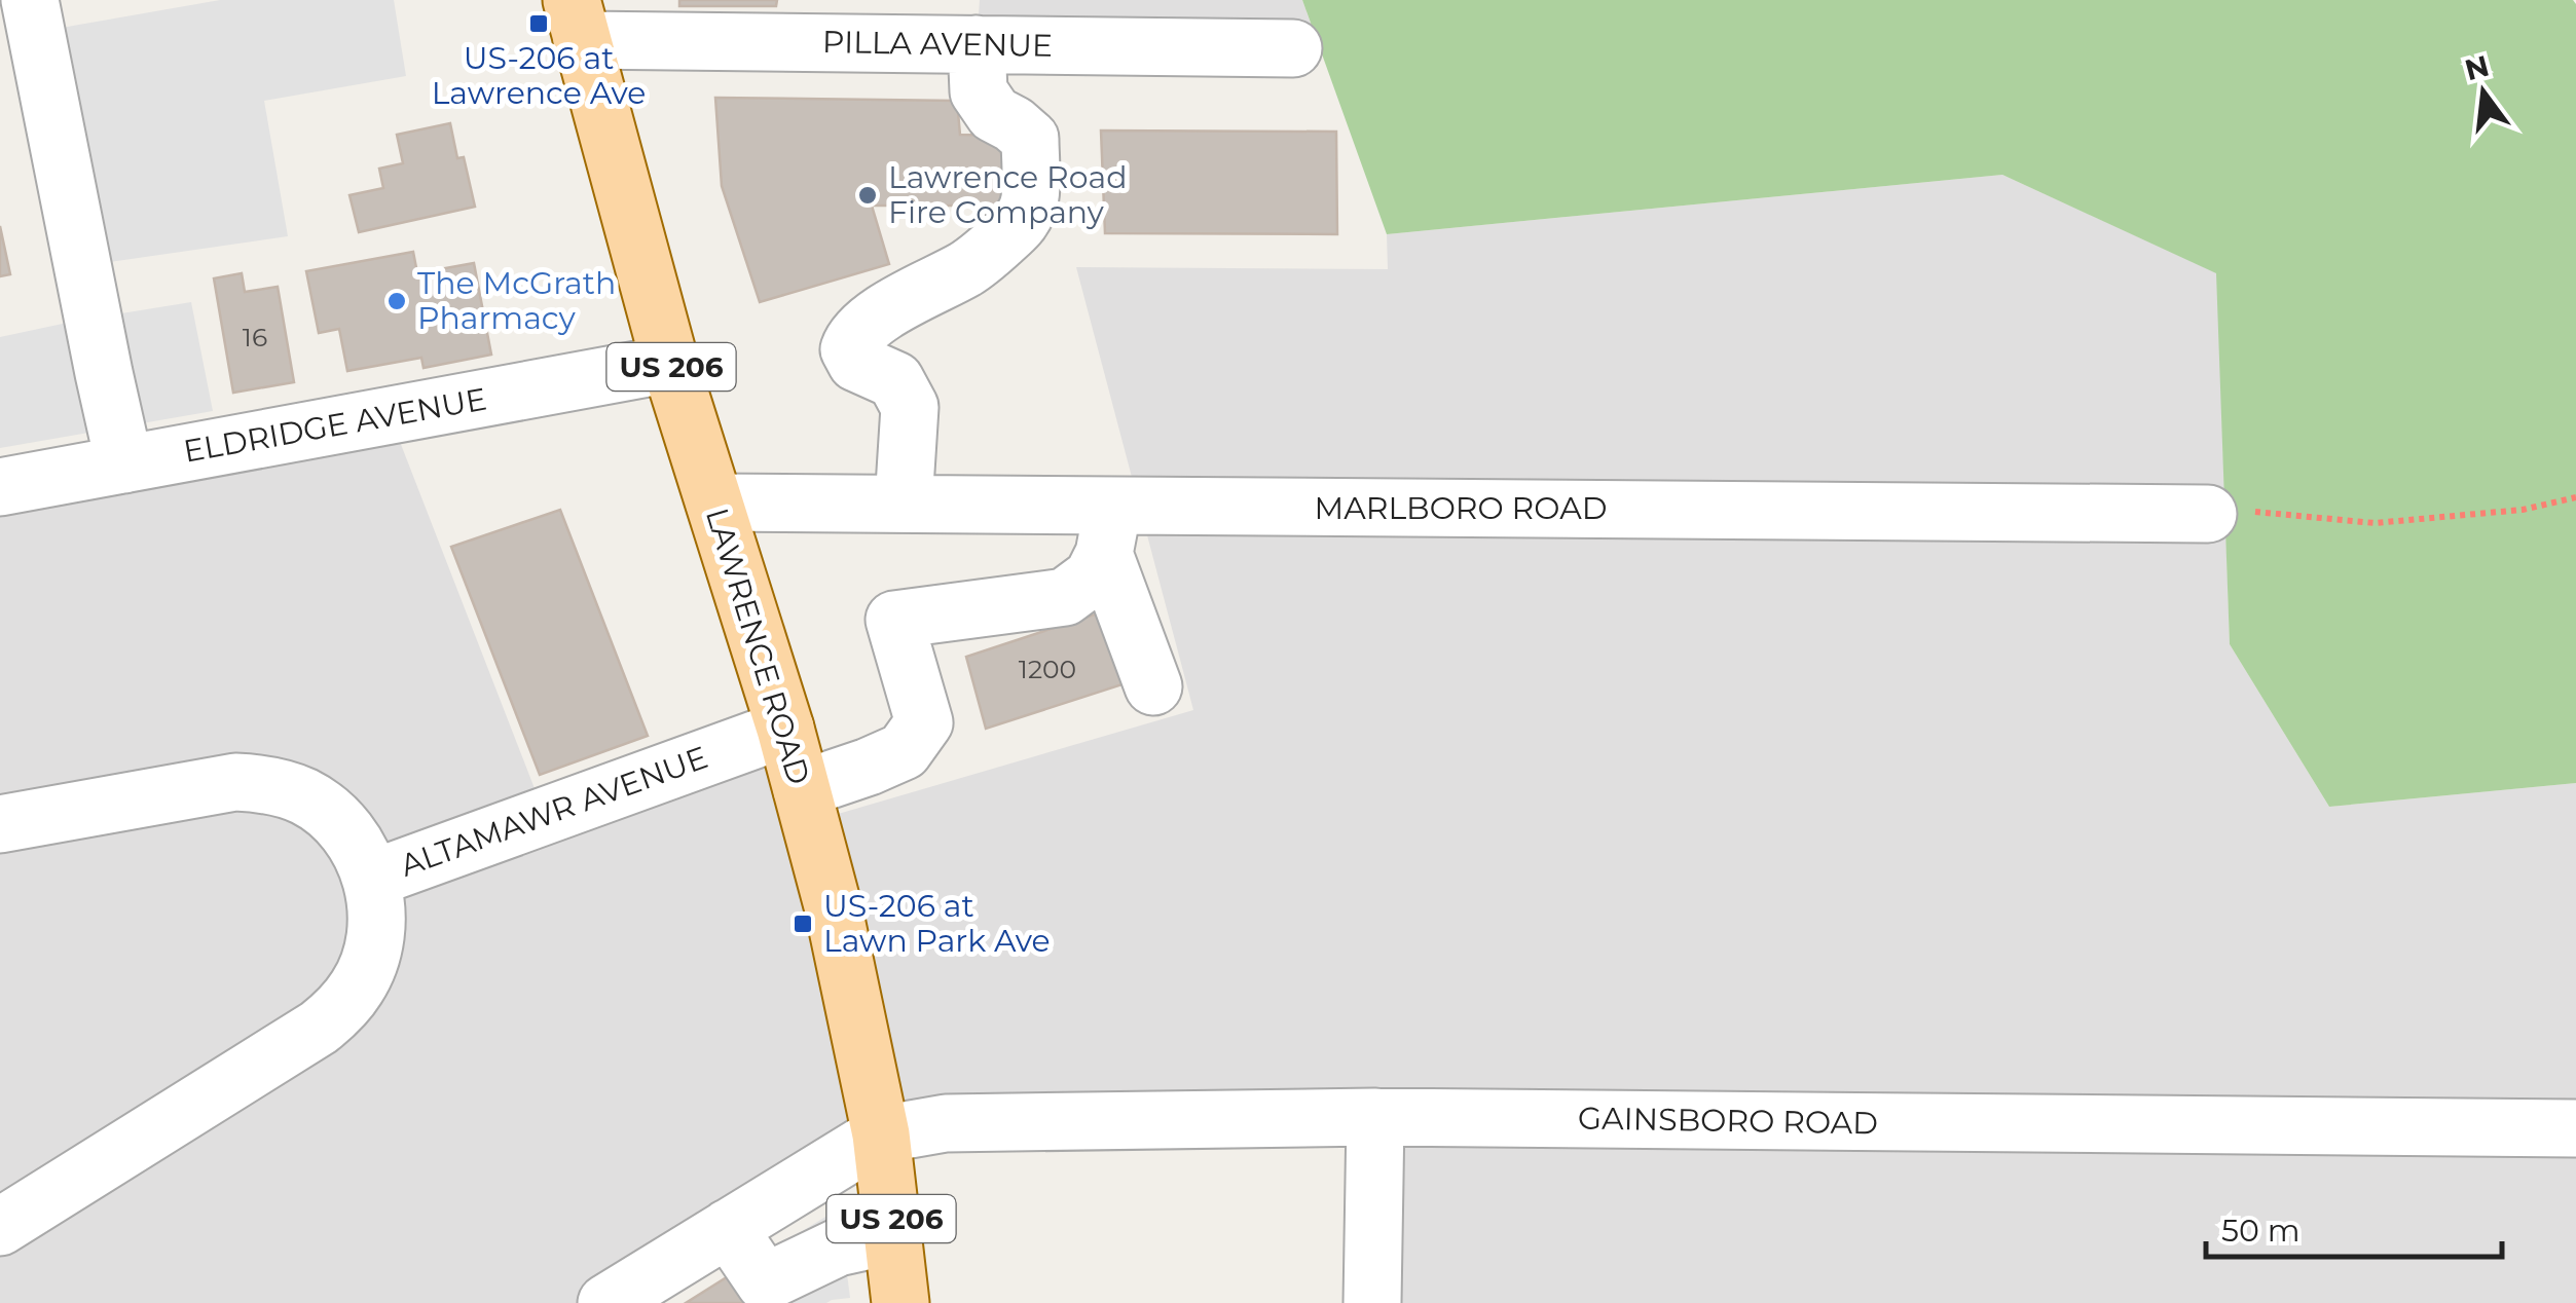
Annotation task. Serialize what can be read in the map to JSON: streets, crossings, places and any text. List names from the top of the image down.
{
  "streets": {
    "main road": ["US 206", "LAWRENCE ROAD"],
    "street": [
      "PILLA AVENUE",
      "ELDRIDGE AVENUE",
      "MARLBORO ROAD",
      "ALTAMAWR AVENUE",
      "GAINSBORO ROAD"
    ]
  },
  "crossings": [
    ["PILLA AVENUE", "LAWRENCE ROAD"],
    ["ELDRIDGE AVENUE", "LAWRENCE ROAD"],
    ["MARLBORO ROAD", "LAWRENCE ROAD"],
    ["LAWRENCE ROAD", "ALTAMAWR AVENUE"],
    ["LAWRENCE ROAD", "GAINSBORO ROAD"]
  ],
  "places": {
    "transit": ["US-206 at Lawrence Ave", "US-206 at Lawn Park Ave"],
    "other": ["Lawrence Road Fire Company", "The McGrath Pharmacy"]
  },
  "house_numbers": ["16", "1200"],
  "scale_bar": "50 m",
  "north": "top"
}
